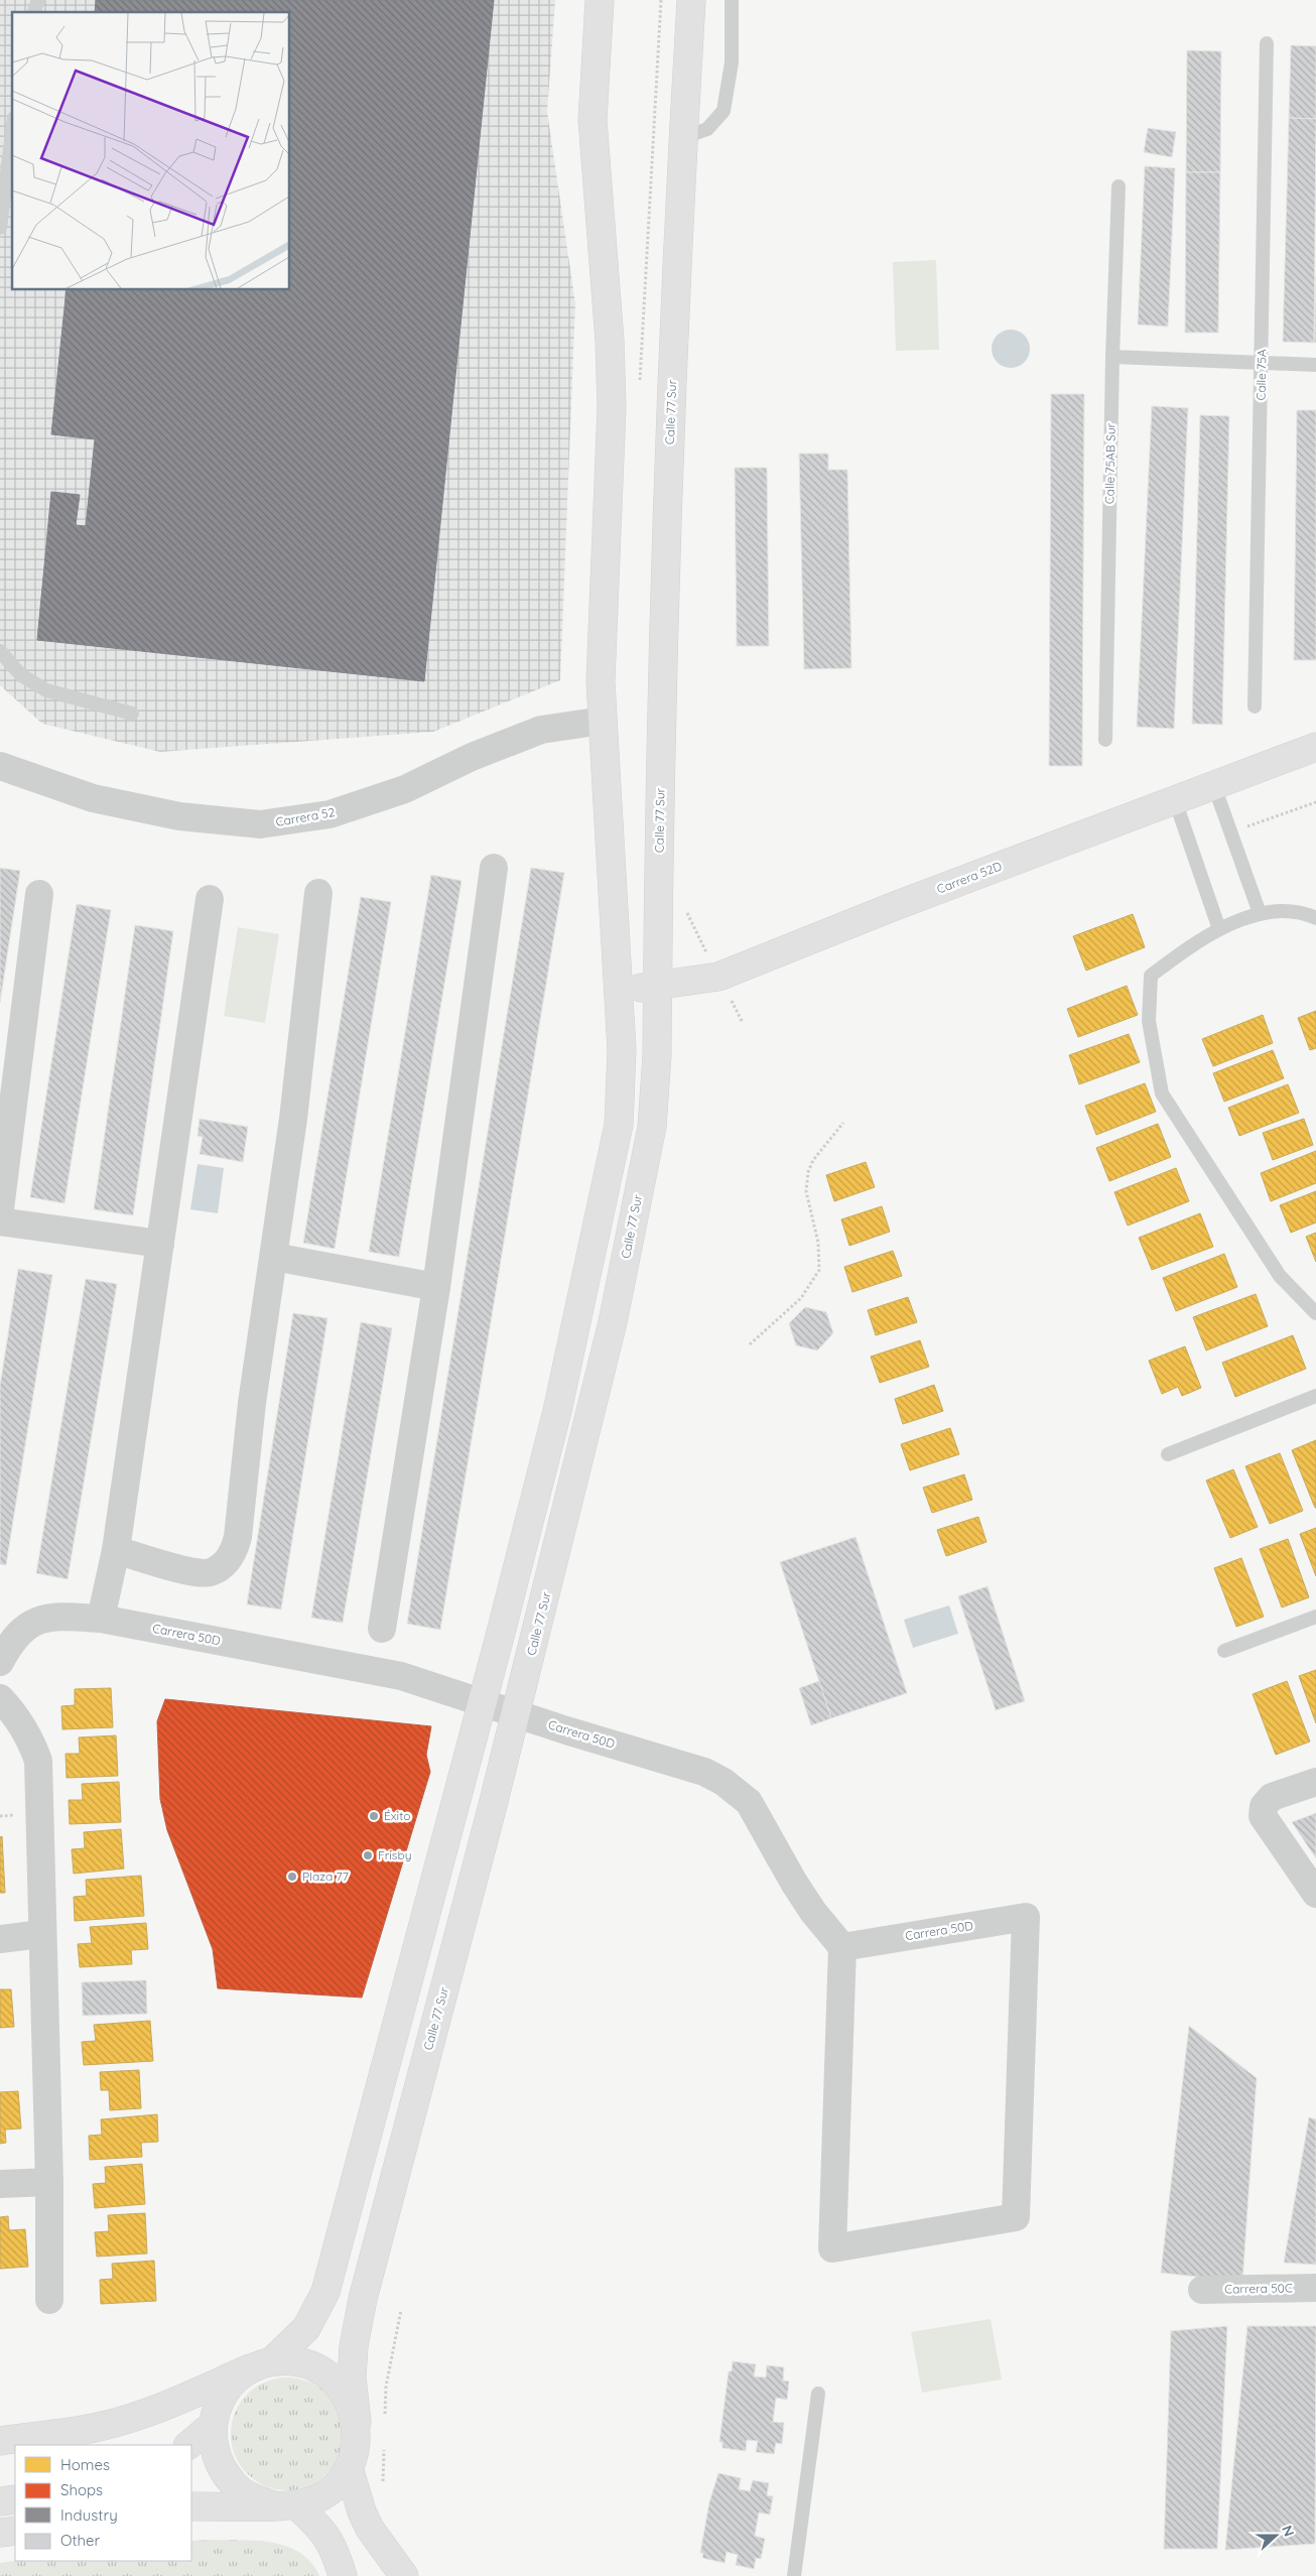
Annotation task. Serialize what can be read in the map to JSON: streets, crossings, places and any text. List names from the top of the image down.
{
  "streets": {
    "main road": ["Calle 77 Sur", "Carrera 52D"],
    "street": ["Carrera 52", "Carrera 50D", "Carrera 50C"],
    "lane": ["Calle 75A", "Calle 75AB Sur"]
  },
  "crossings": [
    ["Calle 77 Sur", "Carrera 52D"],
    ["Calle 77 Sur", "Carrera 50D"]
  ],
  "places": ["Éxito", "Frisby", "Plaza 77"],
  "legend": [
    "Homes",
    "Shops",
    "Industry",
    "Other"
  ],
  "north": "right"
}
